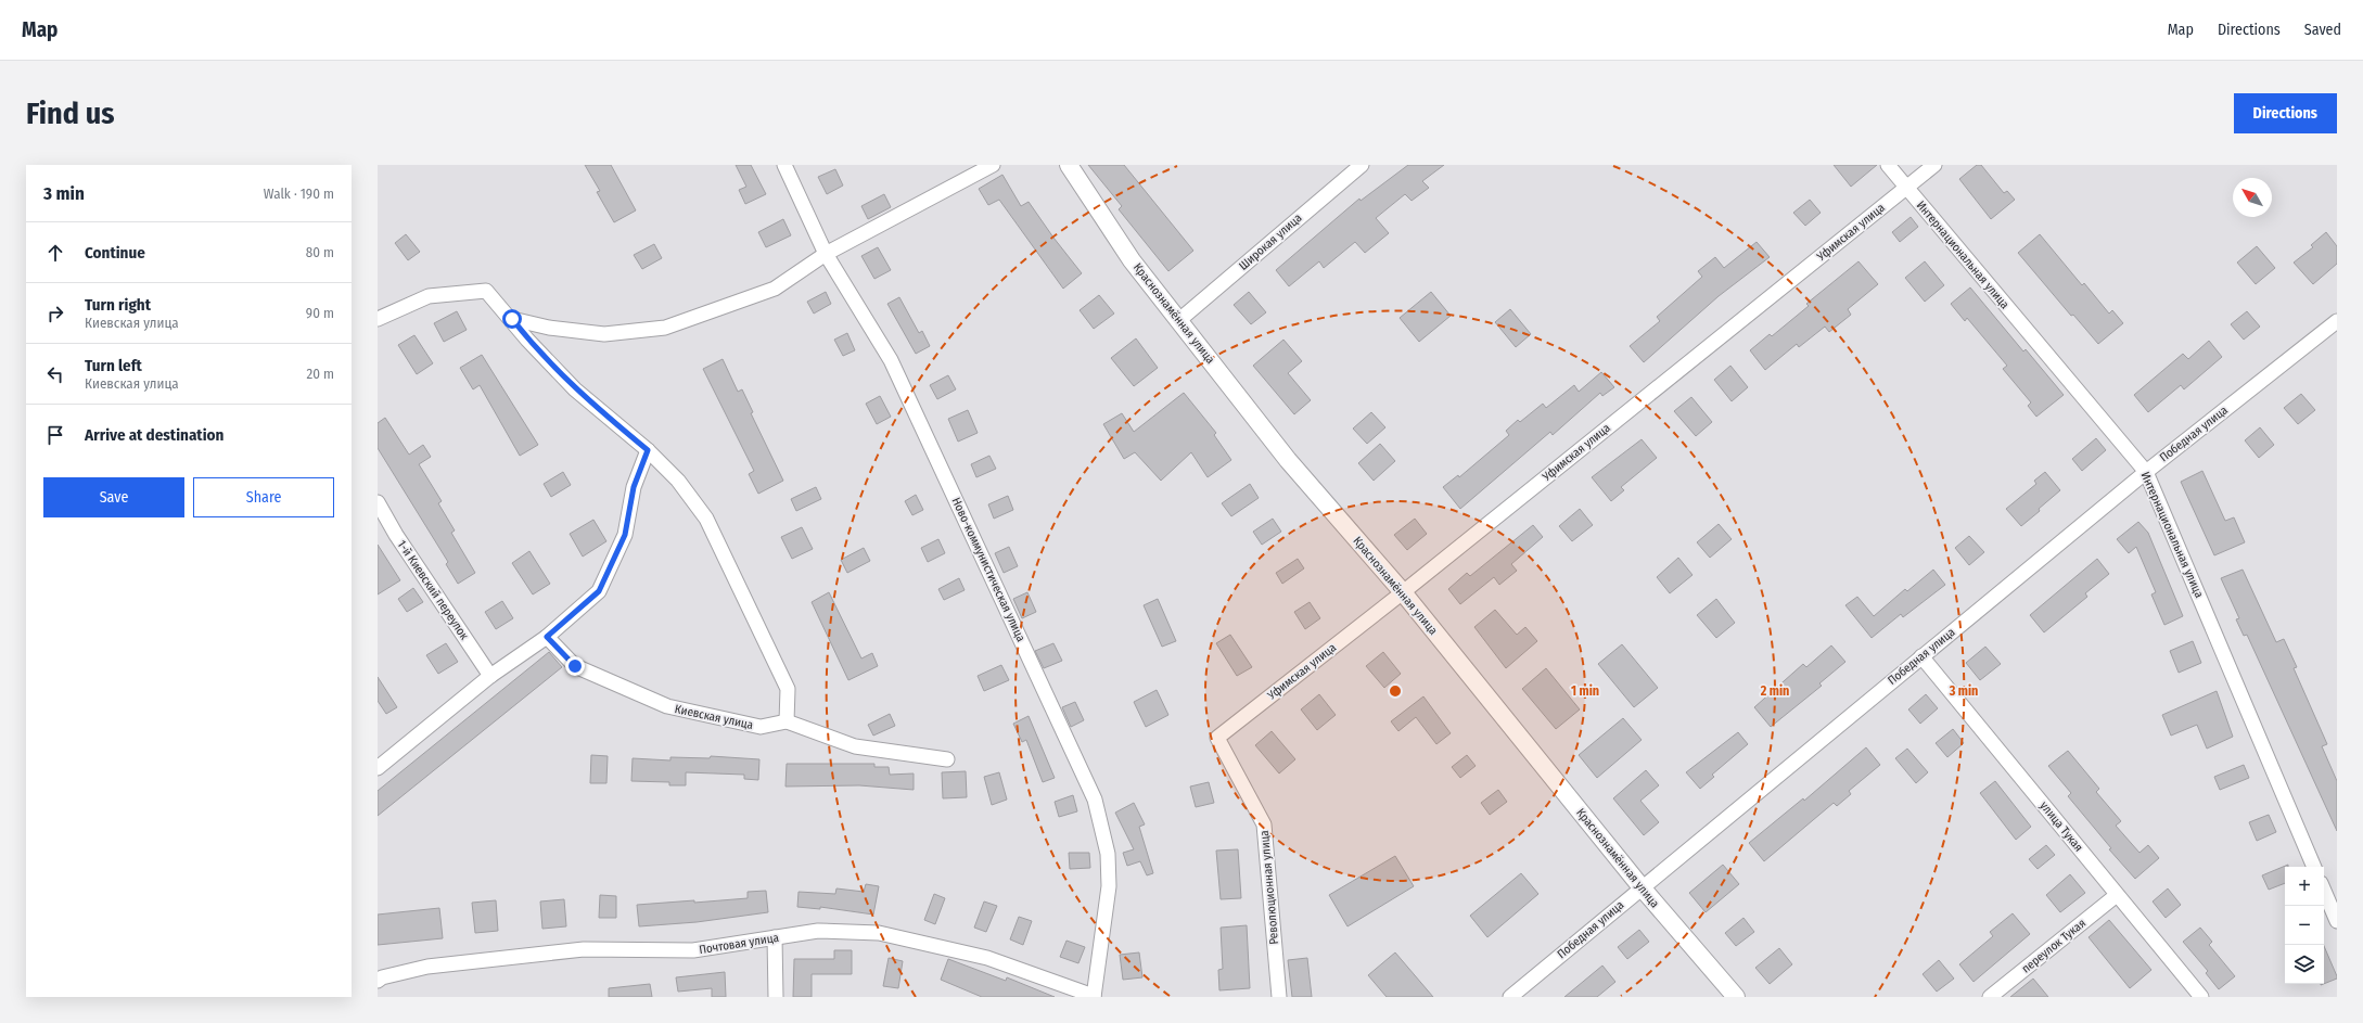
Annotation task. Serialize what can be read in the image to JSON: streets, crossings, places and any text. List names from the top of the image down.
{
  "streets": {
    "street": [
      "Уфимская улица",
      "Широкая улица",
      "Интернациональная улица",
      "Краснознамённая улица",
      "Победная улица",
      "Ново-коммунистическая улица",
      "1-й Киевский переулок",
      "Киевская улица",
      "улица Тукая",
      "Революционная улица",
      "Почтовая улица",
      "переулок Тукая"
    ]
  },
  "crossings": [
    ["Уфимская улица", "Интернациональная улица"],
    ["Уфимская улица", "Краснознамённая улица"],
    ["Уфимская улица", "Революционная улица"],
    ["Широкая улица", "Краснознамённая улица"],
    ["Интернациональная улица", "Победная улица"],
    ["Краснознамённая улица", "Победная улица"],
    ["Победная улица", "улица Тукая"],
    ["Ново-коммунистическая улица", "Почтовая улица"],
    ["улица Тукая", "переулок Тукая"]
  ],
  "north": "top left",
  "page": {
    "header": "Map",
    "nav": ["Map", "Directions", "Saved"],
    "buttons": [
      "Directions",
      ["Save", "Share"]
    ],
    "title": "Find us",
    "heading": ["3 min", "Walk · 190 m"],
    "list": [
      ["Continue", "80 m"],
      ["Turn right", "Киевская улица", "90 m"],
      ["Turn left", "Киевская улица", "20 m"],
      "Arrive at destination"
    ],
    "map_buttons": ["+", "−"]
  },
  "rings": ["1 min", "2 min", "3 min"]
}
